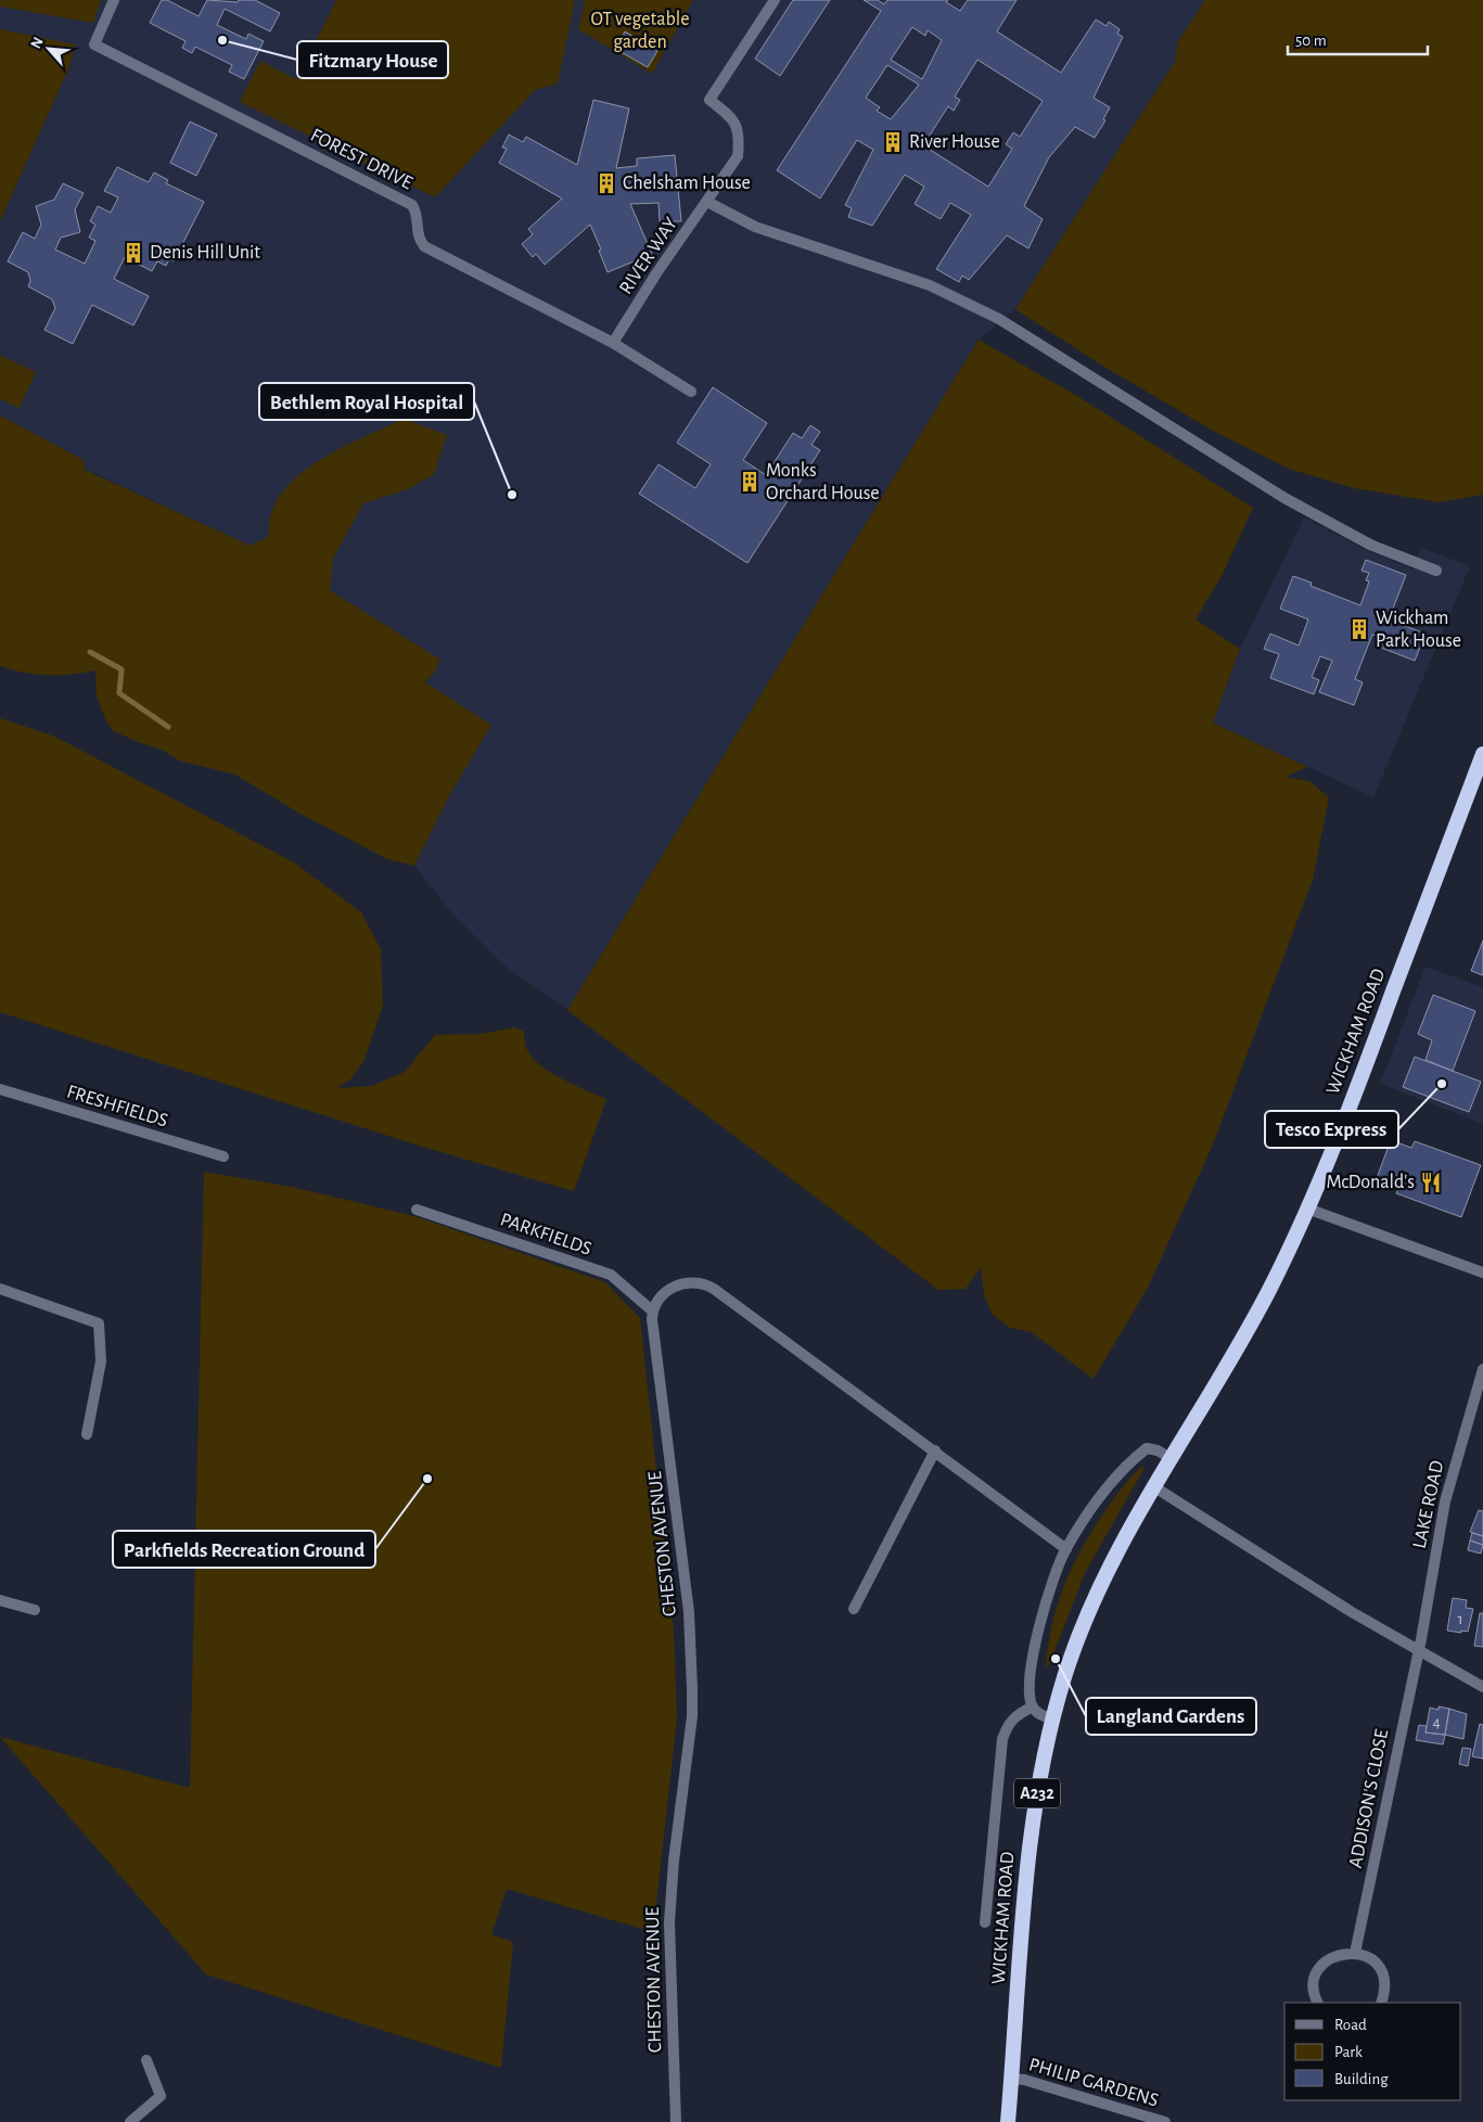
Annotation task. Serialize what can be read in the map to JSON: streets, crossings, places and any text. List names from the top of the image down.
{
  "streets": {
    "highway": ["WICKHAM ROAD", "A232"],
    "street": [
      "FOREST DRIVE",
      "RIVER WAY",
      "FRESHFIELDS",
      "PARKFIELDS",
      "LAKE ROAD",
      "CHESTON AVENUE",
      "ADDISON'S CLOSE",
      "PHILIP GARDENS"
    ]
  },
  "crossings": [
    ["FOREST DRIVE", "RIVER WAY"],
    ["WICKHAM ROAD", "PHILIP GARDENS"],
    ["PARKFIELDS", "CHESTON AVENUE"],
    ["LAKE ROAD", "ADDISON'S CLOSE"]
  ],
  "parks": ["OT vegetable garden"],
  "places": {
    "other": [
      "Fitzmary House",
      "Bethlem Royal Hospital",
      "Tesco Express",
      "Parkfields Recreation Ground",
      "Langland Gardens"
    ],
    "building": [
      "River House",
      "Chelsham House",
      "Denis Hill Unit",
      "Monks Orchard House",
      "Wickham Park House"
    ],
    "restaurant": ["McDonald's"]
  },
  "house_numbers": ["1", "4"],
  "legend": ["Road", "Park", "Building"],
  "scale_bar": "50 m",
  "north": "top left"
}
